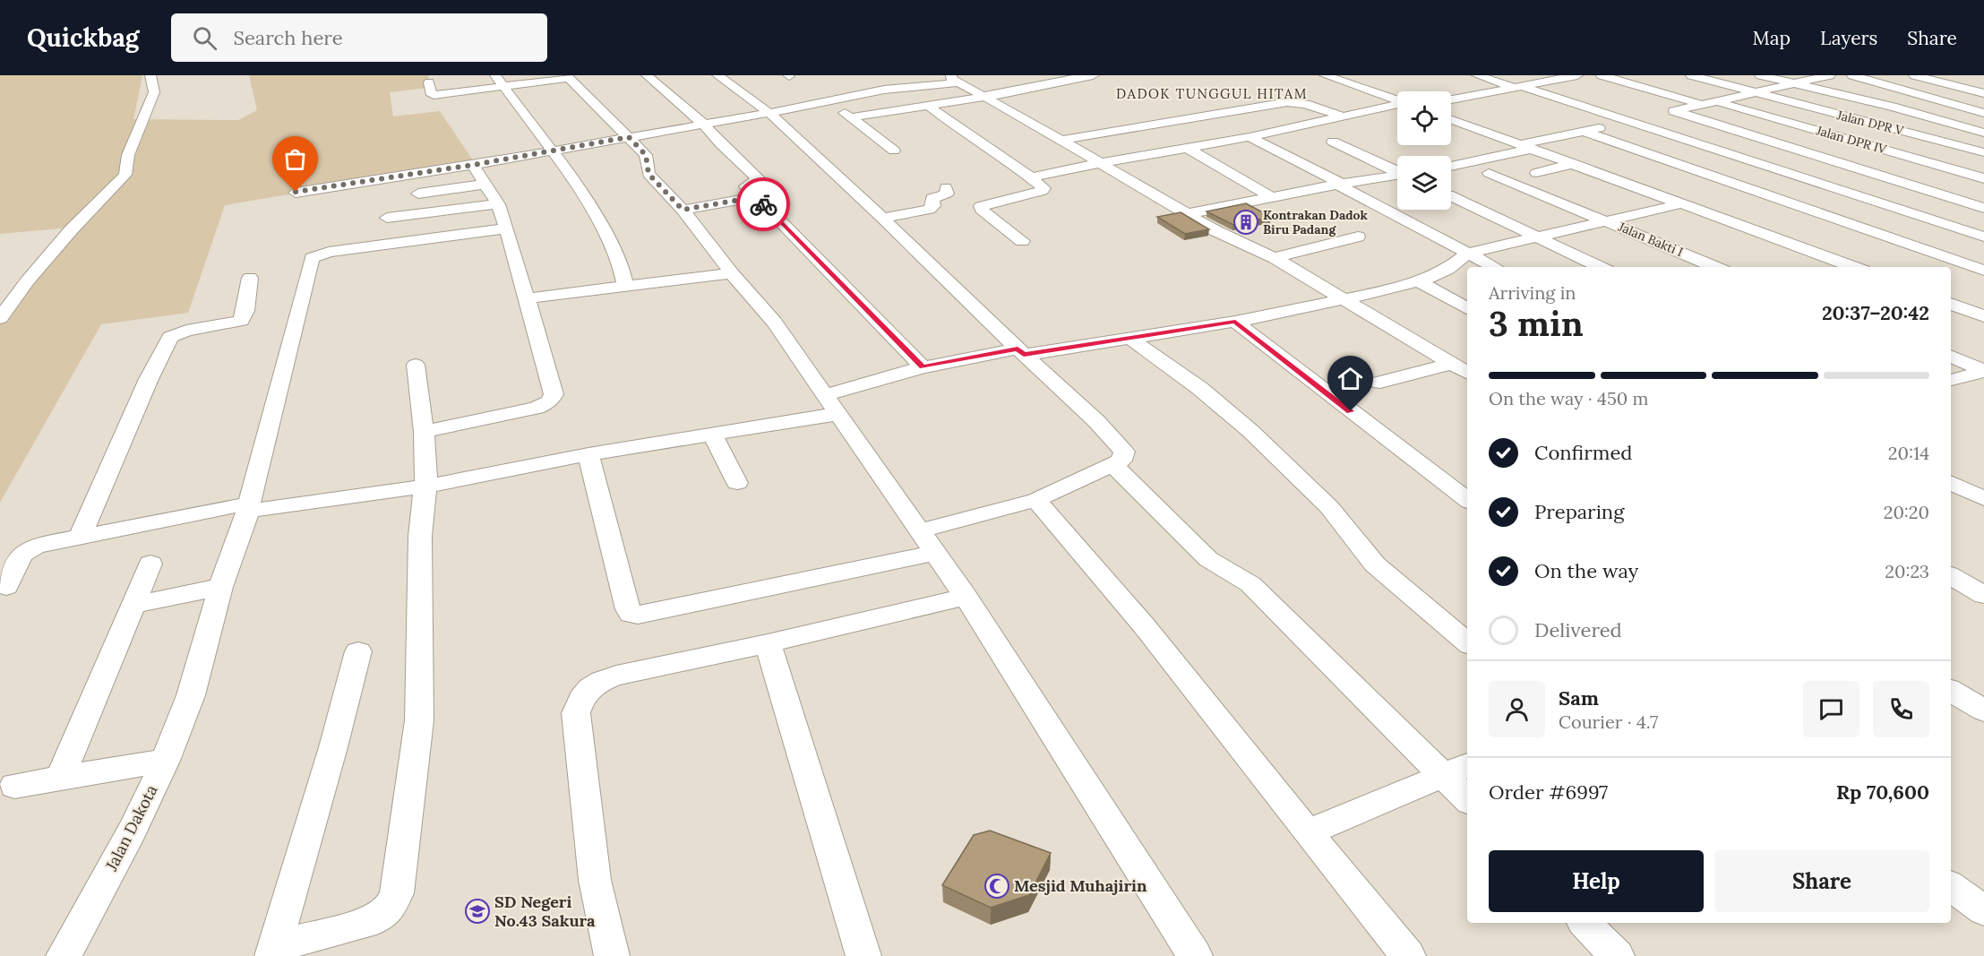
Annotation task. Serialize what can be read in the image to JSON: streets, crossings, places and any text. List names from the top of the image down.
{
  "streets": {
    "street": [
      "Jalan DPR V",
      "Jalan DPR IV",
      "Jalan Bakti I",
      "Jalan Dakota"
    ]
  },
  "districts": ["DADOK TUNGGUL HITAM"],
  "places": {
    "building": ["Kontrakan Dadok Biru Padang"],
    "mosque": ["Mesjid Muhajirin"],
    "school or university": ["SD Negeri No.43 Sakura"]
  },
  "page": {
    "header": "Quickbag",
    "search": "Search here",
    "nav": ["Map", "Layers", "Share"],
    "heading": ["3 min", "Arriving in", "20:37–20:42"],
    "panel": [
      "Sam",
      "Courier · 4.7",
      "Order #6997",
      "Rp 70,600"
    ],
    "bar": "On the way · 450 m",
    "list": [
      ["Confirmed", "20:14"],
      ["Preparing", "20:20"],
      ["On the way", "20:23"],
      "Delivered"
    ],
    "buttons": ["Help", "Share"]
  }
}
